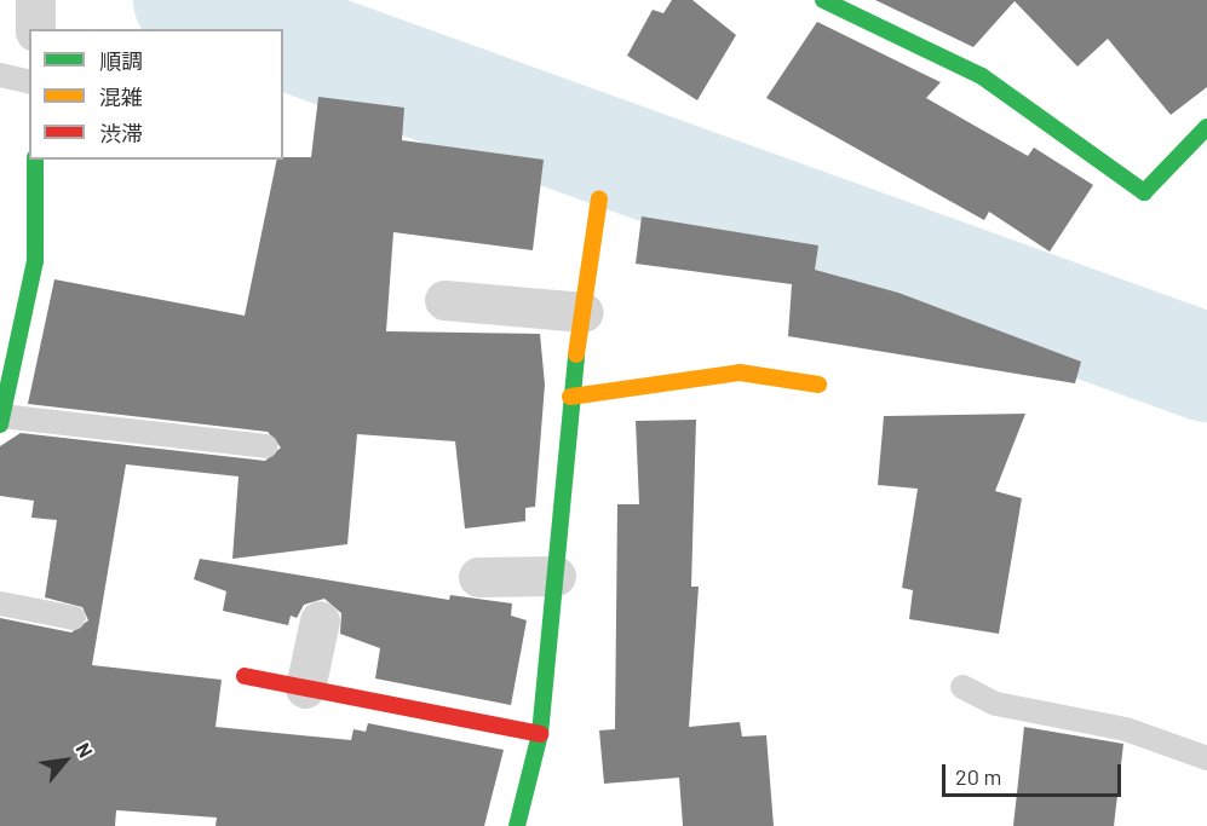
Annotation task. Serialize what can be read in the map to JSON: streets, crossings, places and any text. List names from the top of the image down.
{
  "legend": ["順調", "混雑", "渋滞"],
  "scale_bar": "20 m",
  "north": "top right"
}
